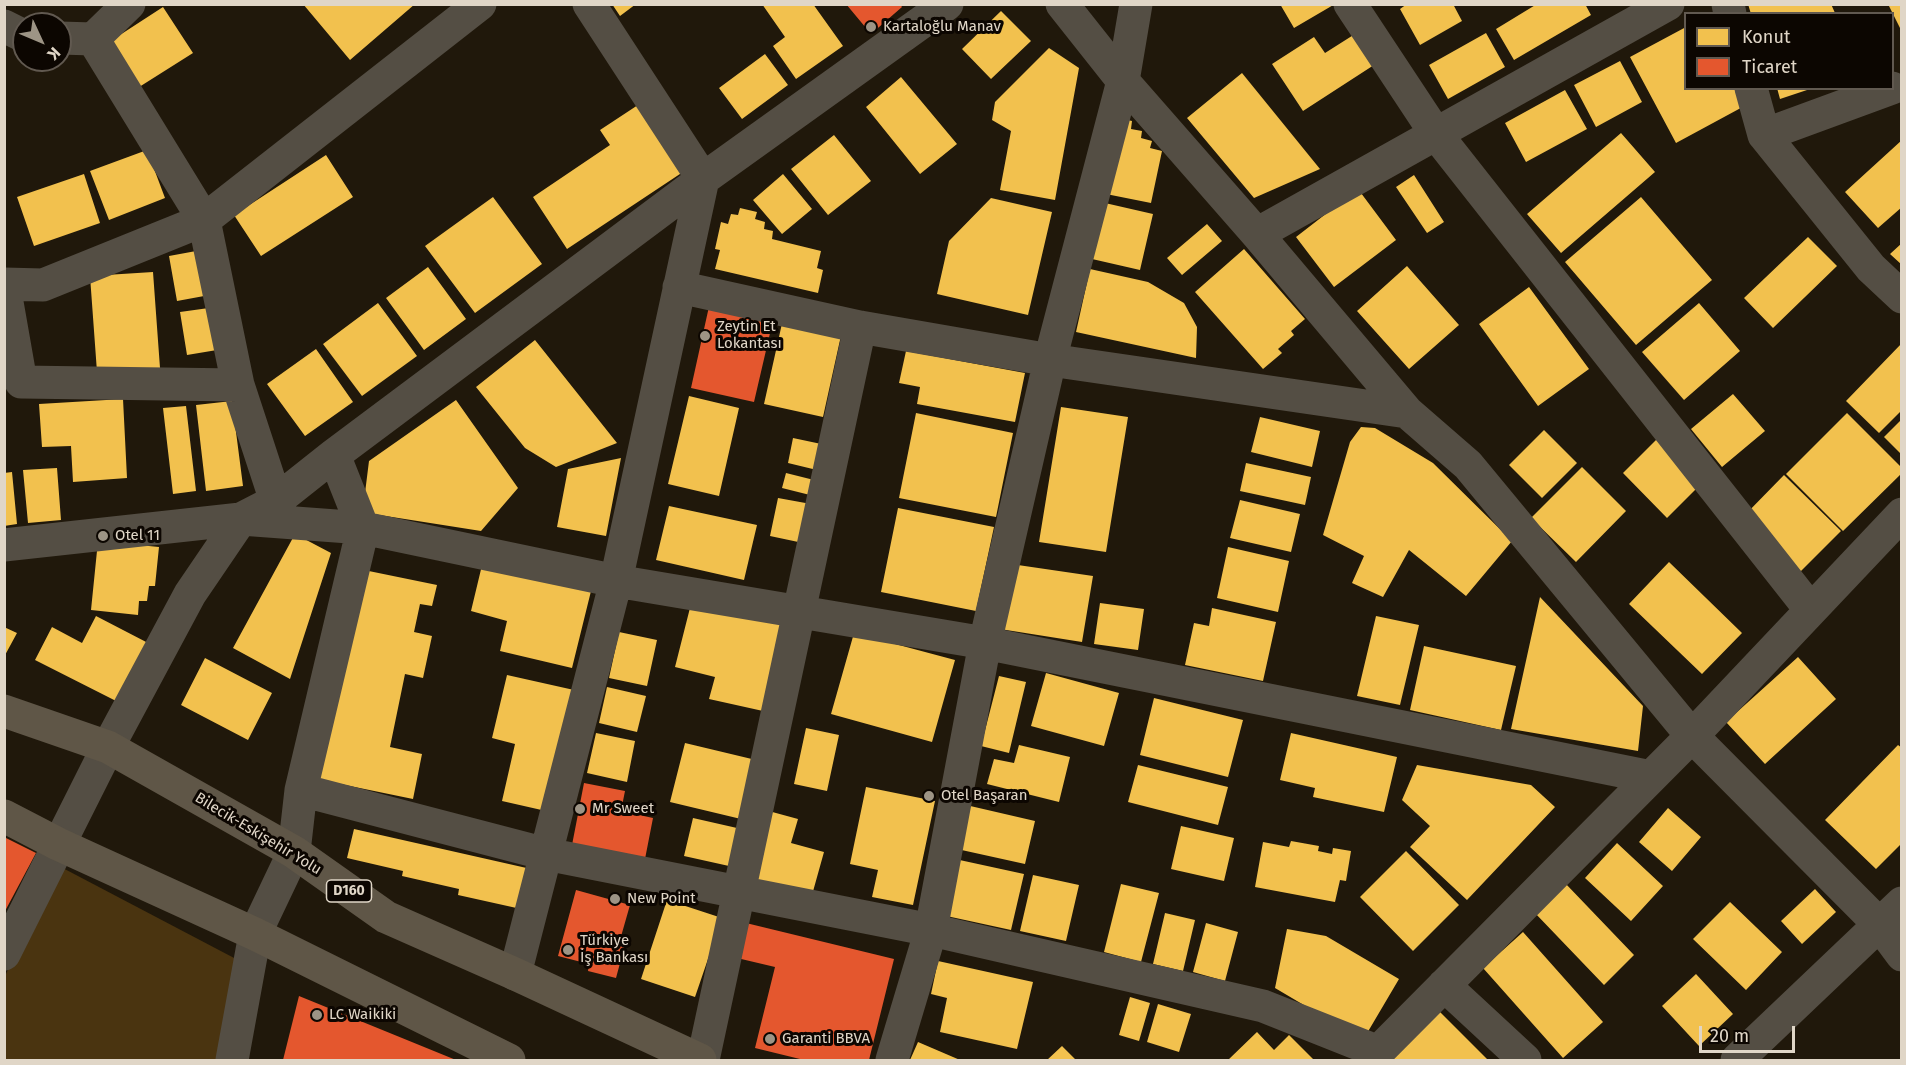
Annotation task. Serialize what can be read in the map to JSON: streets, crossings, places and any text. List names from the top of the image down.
{
  "streets": {
    "main road": ["Bilecik-Eskişehir Yolu", "D160"]
  },
  "places": [
    "Kartaloğlu Manav",
    "Zeytin Et Lokantası",
    "Otel 11",
    "Otel Başaran",
    "Mr Sweet",
    "New Point",
    "Türkiye İş Bankası",
    "LC Waikiki",
    "Garanti BBVA"
  ],
  "legend": ["Konut", "Ticaret"],
  "scale_bar": "20 m",
  "north": "bottom right"
}
